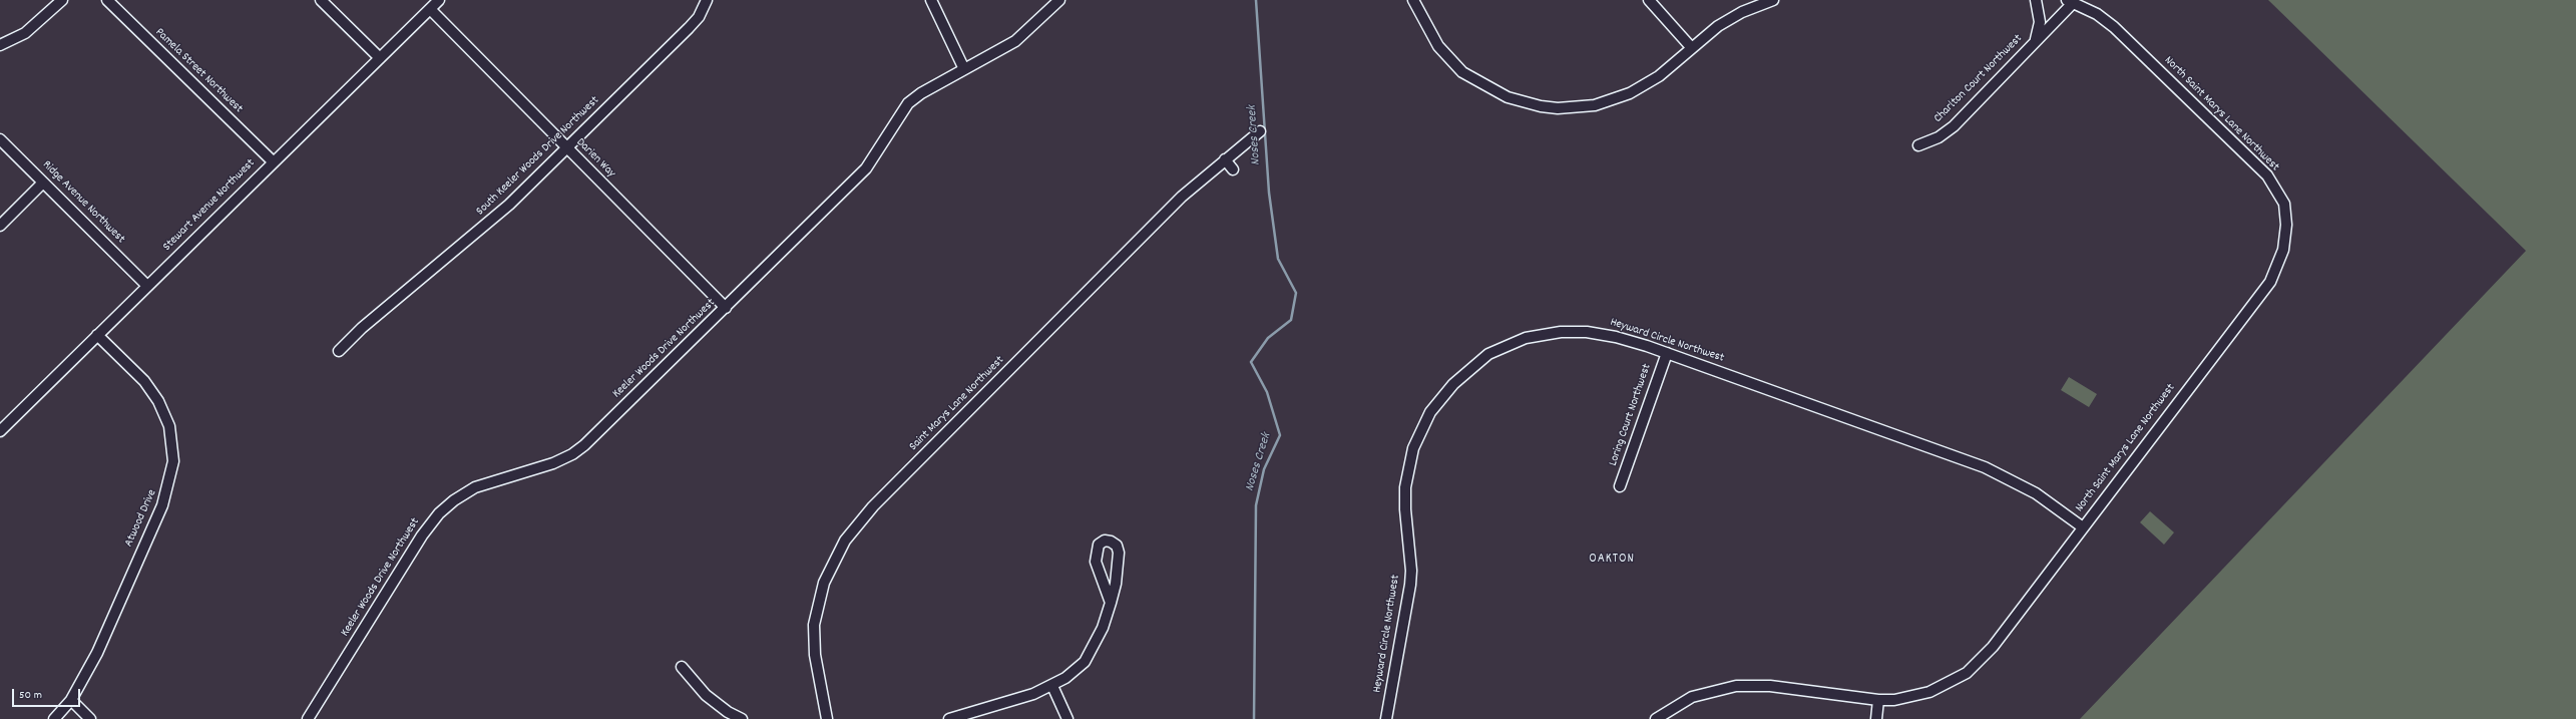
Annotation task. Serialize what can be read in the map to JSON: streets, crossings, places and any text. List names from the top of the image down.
{
  "streets": {
    "street": [
      "Pamela Street Northwest",
      "Charlton Court Northwest",
      "North Saint Marys Lane Northwest",
      "South Keeler Woods Drive Northwest",
      "Darien Way",
      "Ridge Avenue Northwest",
      "Stewart Avenue Northwest",
      "Heyward Circle Northwest",
      "Keeler Woods Drive Northwest",
      "Saint Marys Lane Northwest",
      "Loring Court Northwest",
      "Atwood Drive"
    ]
  },
  "crossings": [
    ["Pamela Street Northwest", "Stewart Avenue Northwest"],
    ["Charlton Court Northwest", "North Saint Marys Lane Northwest"],
    ["North Saint Marys Lane Northwest", "Heyward Circle Northwest"],
    ["South Keeler Woods Drive Northwest", "Darien Way"],
    ["Darien Way", "Stewart Avenue Northwest"],
    ["Darien Way", "Keeler Woods Drive Northwest"],
    ["Ridge Avenue Northwest", "Stewart Avenue Northwest"],
    ["Stewart Avenue Northwest", "Atwood Drive"],
    ["Heyward Circle Northwest", "Loring Court Northwest"]
  ],
  "districts": ["OAKTON"],
  "water": ["Noses Creek"],
  "scale_bar": "50 m"
}
